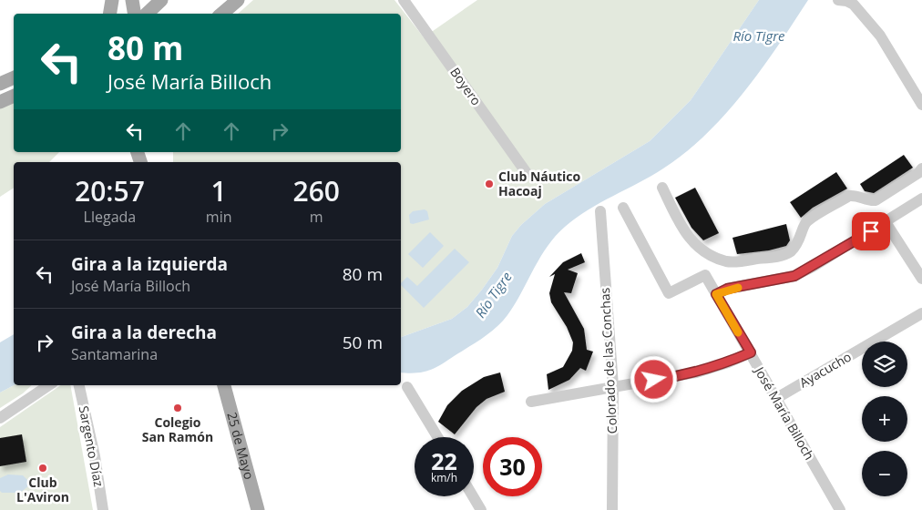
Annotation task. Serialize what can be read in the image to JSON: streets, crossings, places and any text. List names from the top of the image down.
{
  "streets": {
    "main road": ["25 de Mayo"],
    "street": [
      "Boyero",
      "Colorado de las Conchas",
      "Ayacucho",
      "José María Billoch",
      "Sargento Díaz"
    ]
  },
  "crossings": [
    ["Ayacucho", "José María Billoch"]
  ],
  "water": ["Río Tigre"],
  "places": ["Club Náutico Hacoaj", "Colegio San Ramón", "Club L'Aviron"],
  "page": {
    "turn": ["80 m", "José María Billoch"],
    "eta": [
      "20:57",
      "Llegada",
      "1",
      "min",
      "260",
      "m"
    ],
    "list": [
      {
        "name": "Gira a la izquierda",
        "note": "José María Billoch",
        "value": "80 m"
      },
      {
        "name": "Gira a la derecha",
        "note": "Santamarina",
        "value": "50 m"
      }
    ],
    "map_buttons": ["+", "−"],
    "speed": "22 km/h",
    "limit": "30"
  }
}
